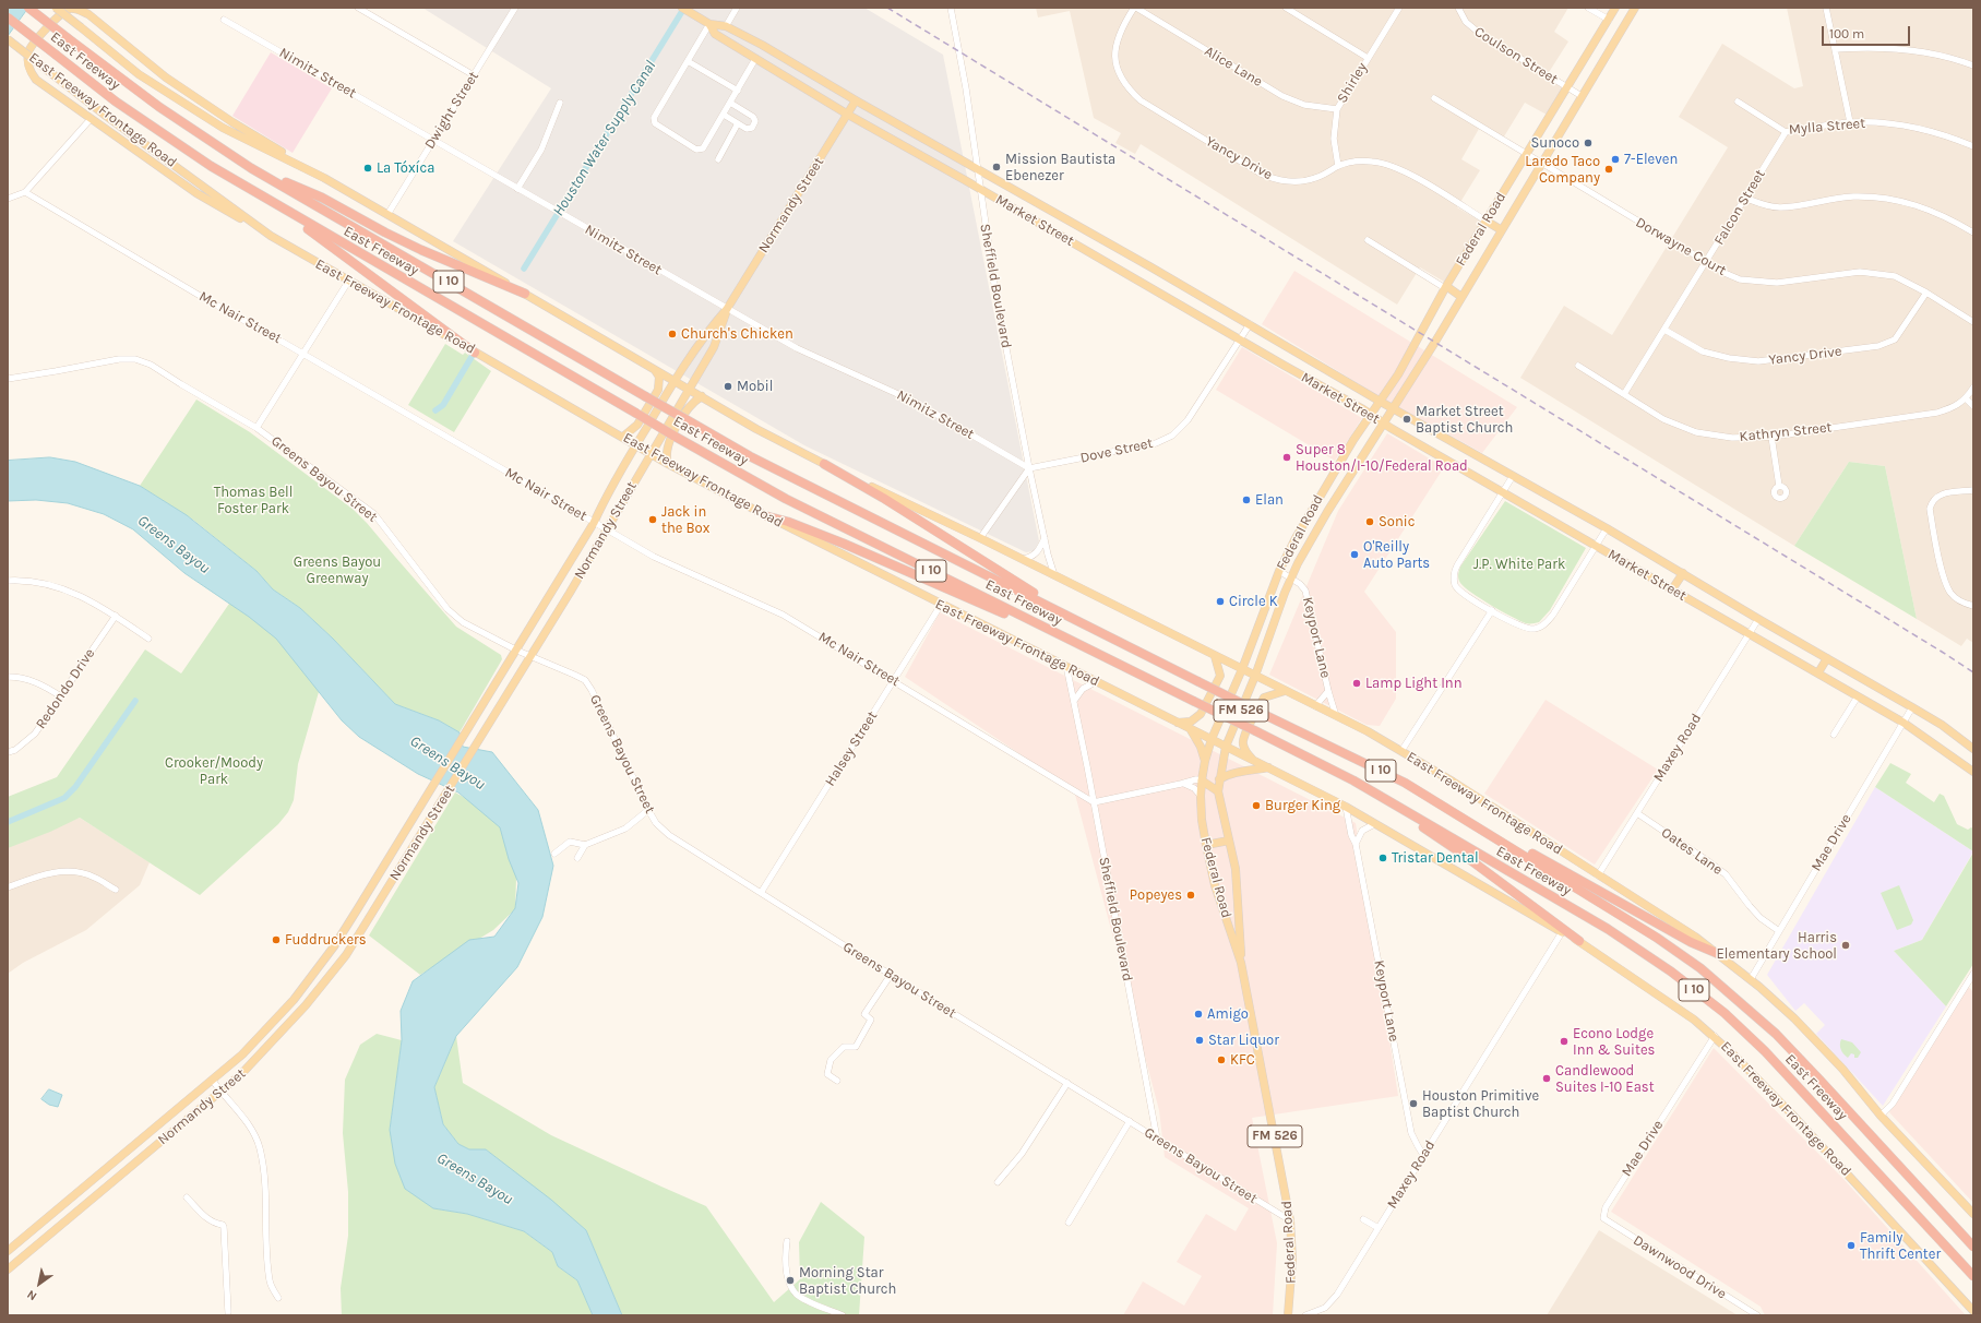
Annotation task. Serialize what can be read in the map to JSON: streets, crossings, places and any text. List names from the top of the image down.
{
  "streets": {
    "highway": ["East Freeway", "I 10"],
    "main road": [
      "East Freeway Frontage Road",
      "Normandy Street",
      "Market Street",
      "Federal Road",
      "FM 526"
    ],
    "street": [
      "Coulson Street",
      "Alice Lane",
      "Nimitz Street",
      "Shirley",
      "Dwight Street",
      "Mylla Street",
      "Yancy Drive",
      "Falcon Street",
      "Dorwayne Court",
      "Sheffield Boulevard",
      "Mc Nair Street",
      "Kathryn Street",
      "Dove Street",
      "Greens Bayou Street",
      "Keyport Lane",
      "Redondo Drive",
      "Maxey Road",
      "Halsey Street",
      "Mae Drive",
      "Oates Lane",
      "Dawnwood Drive"
    ]
  },
  "crossings": [
    ["Coulson Street", "Federal Road"],
    ["Alice Lane", "Shirley"],
    ["Alice Lane", "Yancy Drive"],
    ["Nimitz Street", "Dwight Street"],
    ["Nimitz Street", "Normandy Street"],
    ["Nimitz Street", "Sheffield Boulevard"],
    ["Nimitz Street", "Dove Street"],
    ["Shirley", "Yancy Drive"],
    ["East Freeway Frontage Road", "Dwight Street"],
    ["East Freeway Frontage Road", "Normandy Street"],
    ["East Freeway Frontage Road", "Federal Road"],
    ["East Freeway Frontage Road", "Sheffield Boulevard"],
    ["East Freeway Frontage Road", "Keyport Lane"],
    ["East Freeway Frontage Road", "Maxey Road"],
    ["East Freeway Frontage Road", "Halsey Street"],
    ["East Freeway Frontage Road", "Mae Drive"],
    ["Mylla Street", "Falcon Street"],
    ["Yancy Drive", "Falcon Street"],
    ["Yancy Drive", "Federal Road"],
    ["Yancy Drive", "Dorwayne Court"],
    ["Normandy Street", "Market Street"],
    ["Normandy Street", "Mc Nair Street"],
    ["Normandy Street", "Greens Bayou Street"],
    ["Falcon Street", "Dorwayne Court"],
    ["Falcon Street", "Kathryn Street"],
    ["Market Street", "Federal Road"],
    ["Market Street", "Sheffield Boulevard"],
    ["Market Street", "Dove Street"],
    ["Market Street", "Maxey Road"],
    ["Market Street", "Mae Drive"],
    ["Federal Road", "Dorwayne Court"],
    ["Federal Road", "Greens Bayou Street"],
    ["Federal Road", "Keyport Lane"],
    ["Sheffield Boulevard", "Mc Nair Street"],
    ["Sheffield Boulevard", "Dove Street"],
    ["Sheffield Boulevard", "Greens Bayou Street"],
    ["Mc Nair Street", "Halsey Street"],
    ["Greens Bayou Street", "Halsey Street"],
    ["Keyport Lane", "Maxey Road"],
    ["Maxey Road", "Oates Lane"],
    ["Mae Drive", "Oates Lane"],
    ["Mae Drive", "Dawnwood Drive"]
  ],
  "water": ["Houston Water Supply Canal", "Greens Bayou"],
  "parks": [
    "Thomas Bell Foster Park",
    "Greens Bayou Greenway",
    "J.P. White Park",
    "Crooker/Moody Park"
  ],
  "places": [
    "Sunoco",
    "7-Eleven",
    "Mission Bautista Ebenezer",
    "La Tóxíca",
    "Laredo Taco Company",
    "Church's Chicken",
    "Mobil",
    "Market Street Baptist Church",
    "Super 8 Houston/I-10/Federal Road",
    "Elan",
    "Jack in the Box",
    "Sonic",
    "O'Reilly Auto Parts",
    "Circle K",
    "Lamp Light Inn",
    "Burger King",
    "Tristar Dental",
    "Popeyes",
    "Fuddruckers",
    "Harris Elementary School",
    "Amigo",
    "Star Liquor",
    "Econo Lodge Inn & Suites",
    "KFC",
    "Candlewood Suites I-10 East",
    "Houston Primitive Baptist Church",
    "Family Thrift Center",
    "Morning Star Baptist Church"
  ],
  "scale_bar": "100 m",
  "north": "bottom left"
}
